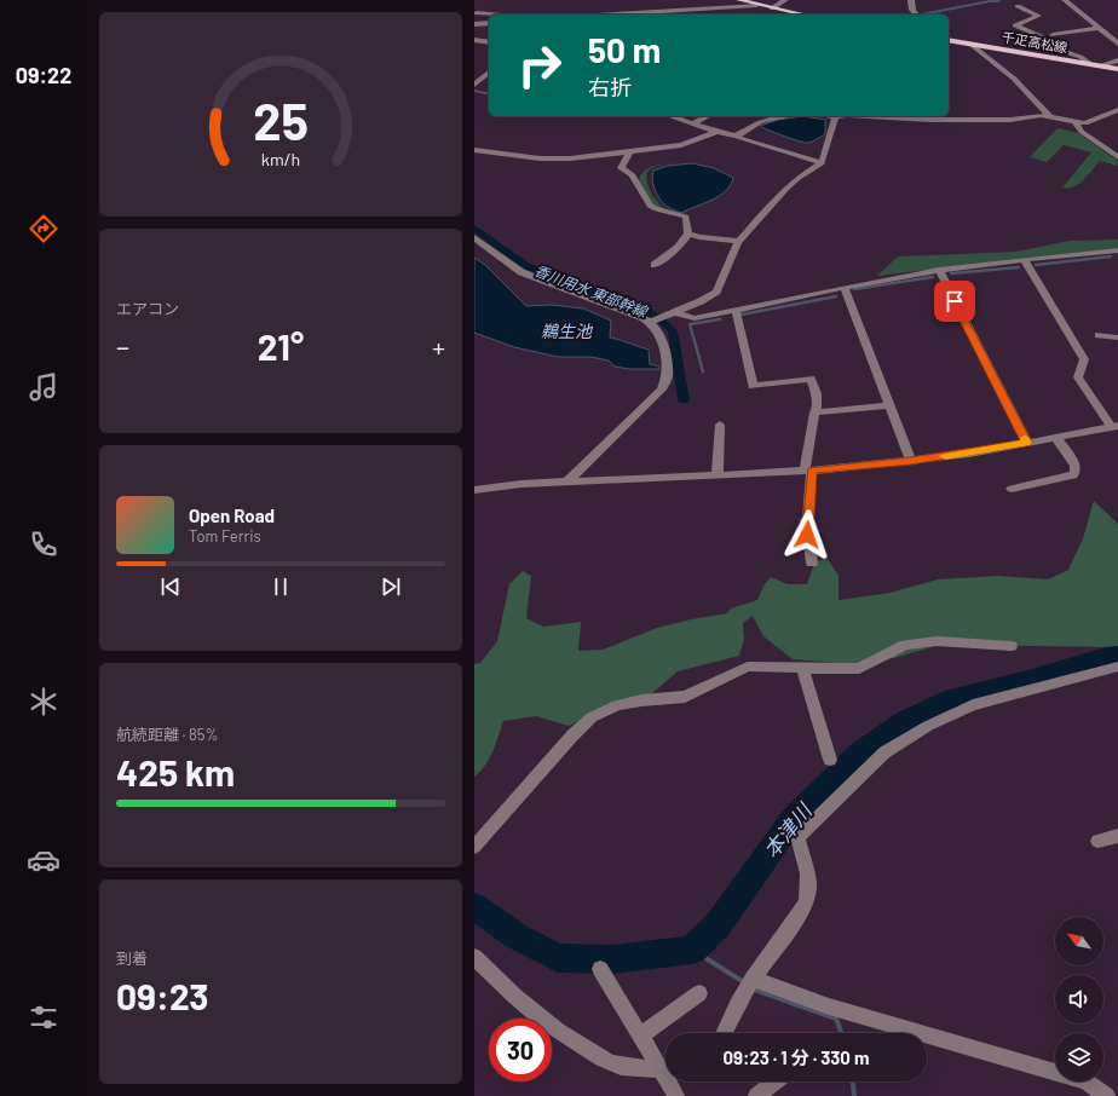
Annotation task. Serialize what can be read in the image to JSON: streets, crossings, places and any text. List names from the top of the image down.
{
  "streets": {
    "main road": ["千疋高松線"]
  },
  "water": ["香川用水 東部幹線", "鵜生池", "本津川"],
  "north": "top left",
  "page": {
    "tabs": "09:22",
    "turn": ["50 m", "右折"],
    "tile": [
      "エアコン",
      ["航続距離 · 85%", "425 km"],
      ["到着", "09:23"]
    ],
    "heat": ["−", "21°", "+"],
    "song": ["Open Road", "Tom Ferris"],
    "limit": "30",
    "trip": "09:23 · 1 分 · 330 m",
    "gauge": ["25", "km/h"]
  }
}
